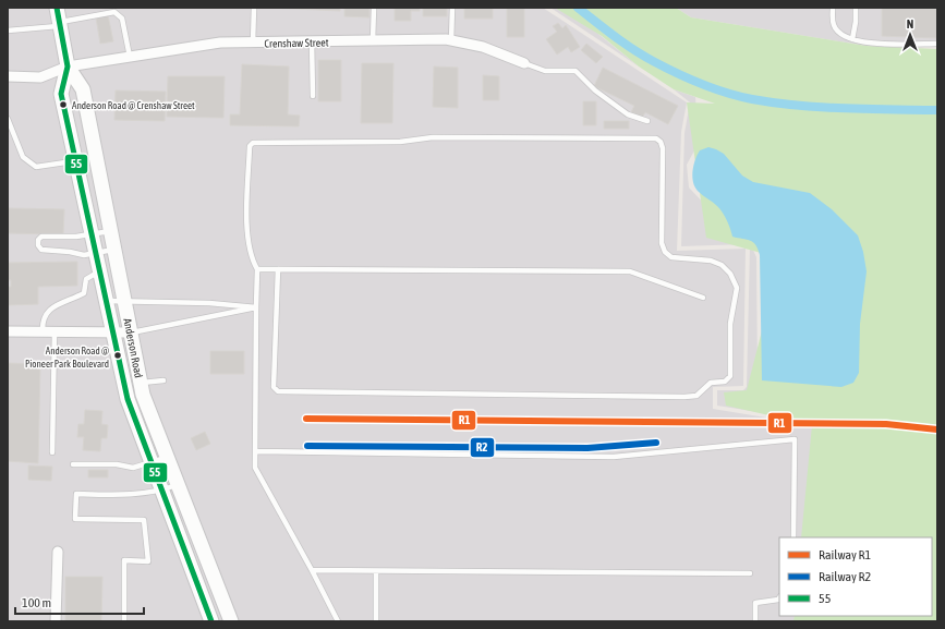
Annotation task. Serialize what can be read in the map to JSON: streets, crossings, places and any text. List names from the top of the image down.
{
  "streets": {
    "main road": ["Anderson Road"],
    "street": ["Crenshaw Street"]
  },
  "crossings": [
    ["Crenshaw Street", "Anderson Road"]
  ],
  "places": ["Anderson Road @ Crenshaw Street", "Anderson Road @ Pioneer Park Boulevard"],
  "lines": ["transit line 55", "rail line R1", "rail line R2"],
  "legend": ["Railway R1", "Railway R2", "55"],
  "scale_bar": "100 m",
  "north": "top"
}
